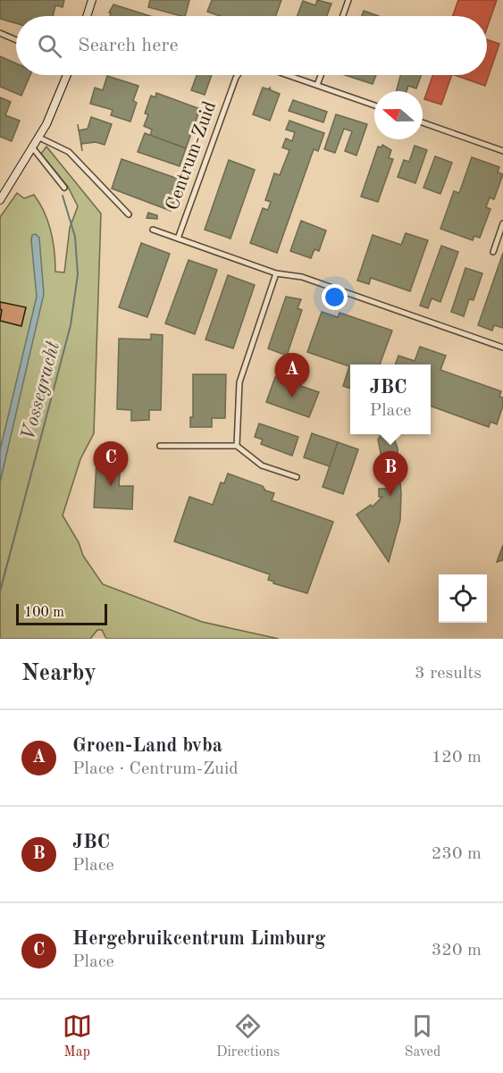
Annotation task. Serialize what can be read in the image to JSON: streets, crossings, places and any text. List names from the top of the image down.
{
  "streets": {
    "street": ["Centrum-Zuid"]
  },
  "water": ["Vossegracht"],
  "scale_bar": "100 m",
  "north": "left",
  "page": {
    "search": "Search here",
    "pins": ["A", "C", "B"],
    "popup": ["JBC", "Place"],
    "scale": "100 m",
    "heading": ["Nearby", "3 results"],
    "list": [
      {
        "mark": "A",
        "name": "Groen-Land bvba",
        "note": "Place · Centrum-Zuid",
        "value": "120 m"
      },
      {
        "mark": "B",
        "name": "JBC",
        "note": "Place",
        "value": "230 m"
      },
      {
        "mark": "C",
        "name": "Hergebruikcentrum Limburg",
        "note": "Place",
        "value": "320 m"
      }
    ],
    "nav": ["Map", "Directions", "Saved"]
  }
}
